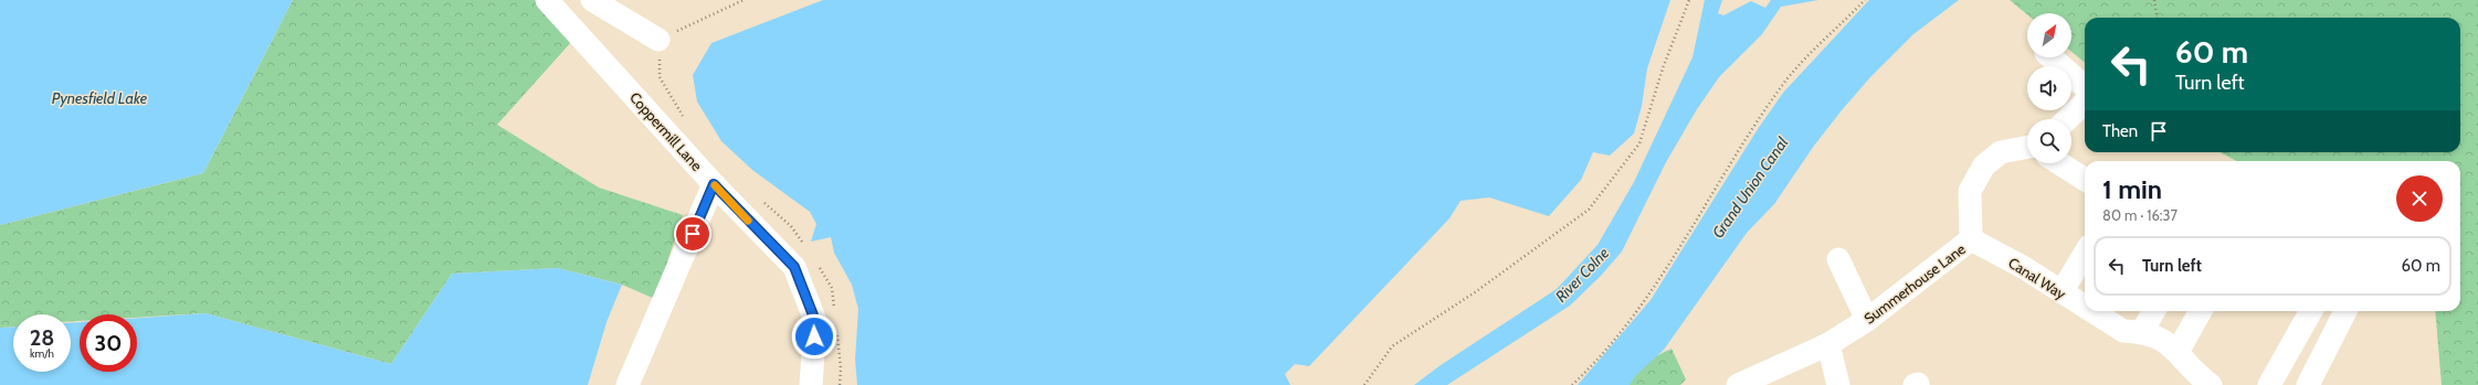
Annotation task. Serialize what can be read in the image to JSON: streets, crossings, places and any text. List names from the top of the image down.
{
  "streets": {
    "street": ["Coppermill Lane", "Canal Way", "Summerhouse Lane"]
  },
  "crossings": [
    ["Canal Way", "Summerhouse Lane"]
  ],
  "water": ["Pynesfield Lake", "Grand Union Canal", "River Colne"],
  "north": "top right",
  "page": {
    "turn": ["60 m", "Turn left"],
    "then": "Then",
    "heading": ["1 min", "80 m · 16:37"],
    "list": [
      {
        "name": "Turn left",
        "value": "60 m"
      }
    ],
    "speed": "28 km/h",
    "limit": "30"
  }
}
